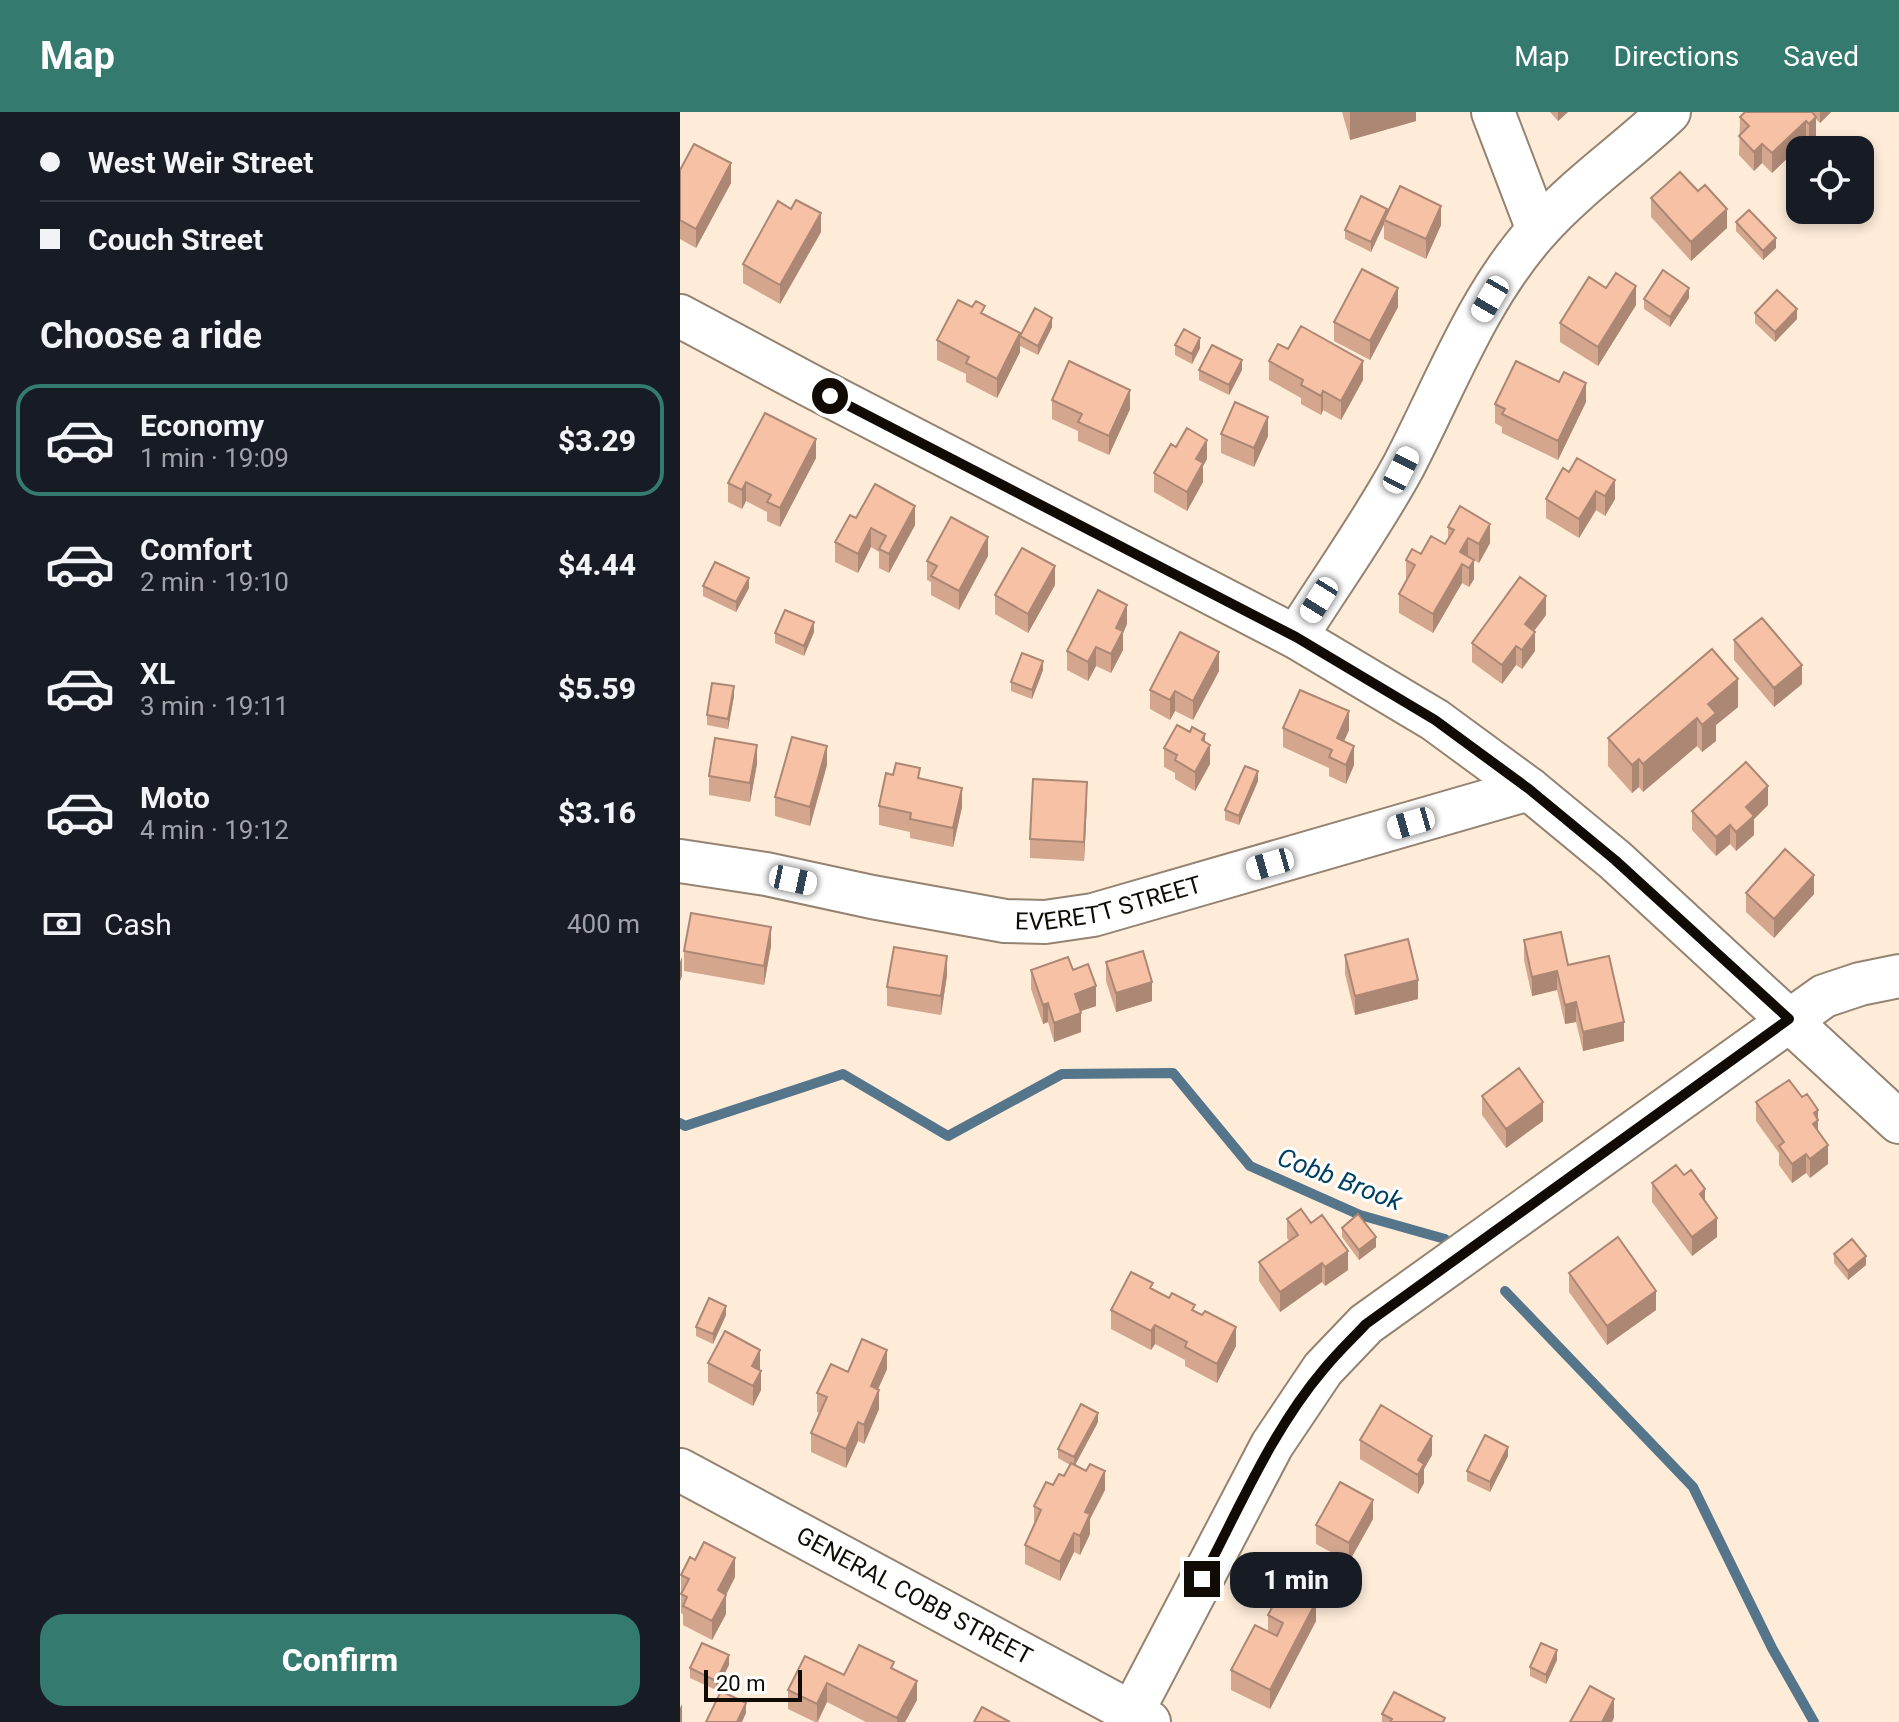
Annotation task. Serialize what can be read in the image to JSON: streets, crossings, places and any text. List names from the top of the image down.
{
  "streets": {
    "street": ["EVERETT STREET", "GENERAL COBB STREET"]
  },
  "water": ["Cobb Brook"],
  "scale_bar": "20 m",
  "page": {
    "header": "Map",
    "nav": ["Map", "Directions", "Saved"],
    "banner": ["West Weir Street", "Couch Street"],
    "heading": "Choose a ride",
    "list": [
      {
        "name": "Economy",
        "note": "1 min · 19:09",
        "value": "$3.29"
      },
      {
        "name": "Comfort",
        "note": "2 min · 19:10",
        "value": "$4.44"
      },
      {
        "name": "XL",
        "note": "3 min · 19:11",
        "value": "$5.59"
      },
      {
        "name": "Moto",
        "note": "4 min · 19:12",
        "value": "$3.16"
      }
    ],
    "pay": ["Cash", "400 m"],
    "bubble": "1 min",
    "buttons": "Confirm",
    "scale": "20 m"
  }
}
